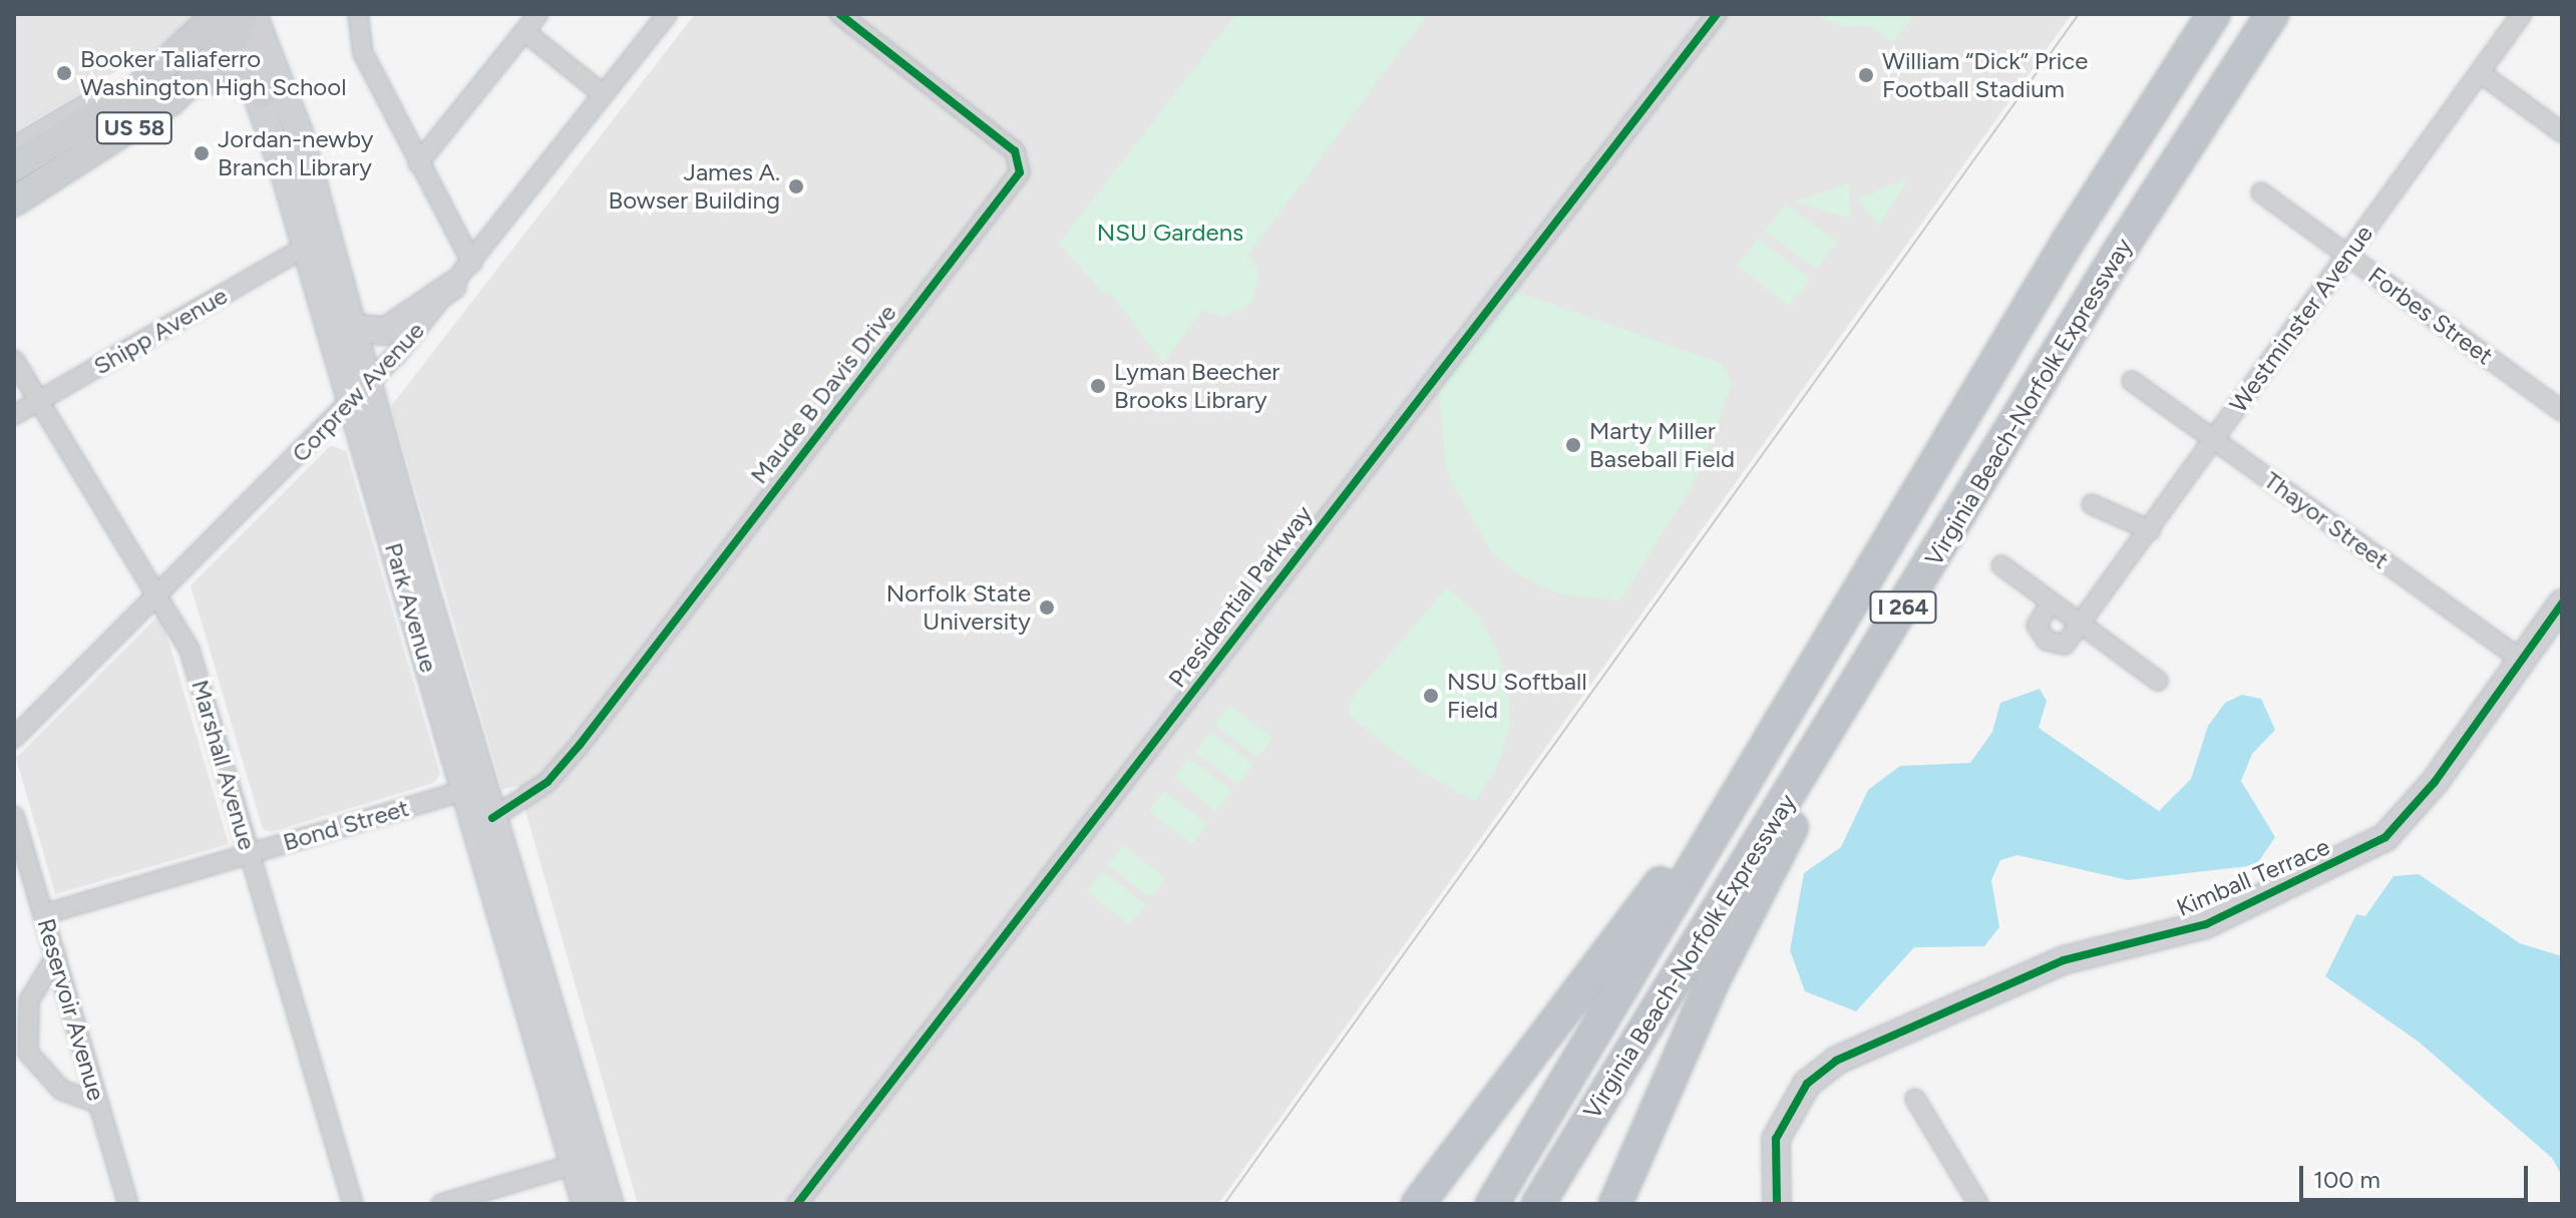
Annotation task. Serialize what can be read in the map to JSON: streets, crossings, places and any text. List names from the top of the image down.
{
  "streets": {
    "highway": ["Virginia Beach-Norfolk Expressway", "I 264"],
    "main road": ["US 58", "Park Avenue", "Kimball Terrace"],
    "street": [
      "Forbes Street",
      "Westminster Avenue",
      "Shipp Avenue",
      "Corprew Avenue",
      "Maude B Davis Drive",
      "Thayor Street",
      "Presidential Parkway",
      "Marshall Avenue",
      "Bond Street",
      "Reservoir Avenue"
    ]
  },
  "crossings": [
    ["US 58", "Park Avenue"],
    ["Forbes Street", "Westminster Avenue"],
    ["Westminster Avenue", "Thayor Street"],
    ["Shipp Avenue", "Park Avenue"],
    ["Shipp Avenue", "Marshall Avenue"],
    ["Corprew Avenue", "Park Avenue"],
    ["Corprew Avenue", "Marshall Avenue"],
    ["Maude B Davis Drive", "Park Avenue"],
    ["Thayor Street", "Kimball Terrace"],
    ["Park Avenue", "Bond Street"],
    ["Marshall Avenue", "Bond Street"],
    ["Bond Street", "Reservoir Avenue"]
  ],
  "parks": ["NSU Gardens"],
  "places": [
    "Booker Taliaferro Washington High School",
    "William “Dick” Price Football Stadium",
    "Jordan-newby Branch Library",
    "James A. Bowser Building",
    "Lyman Beecher Brooks Library",
    "Marty Miller Baseball Field",
    "Norfolk State University",
    "NSU Softball Field"
  ],
  "scale_bar": "100 m"
}
